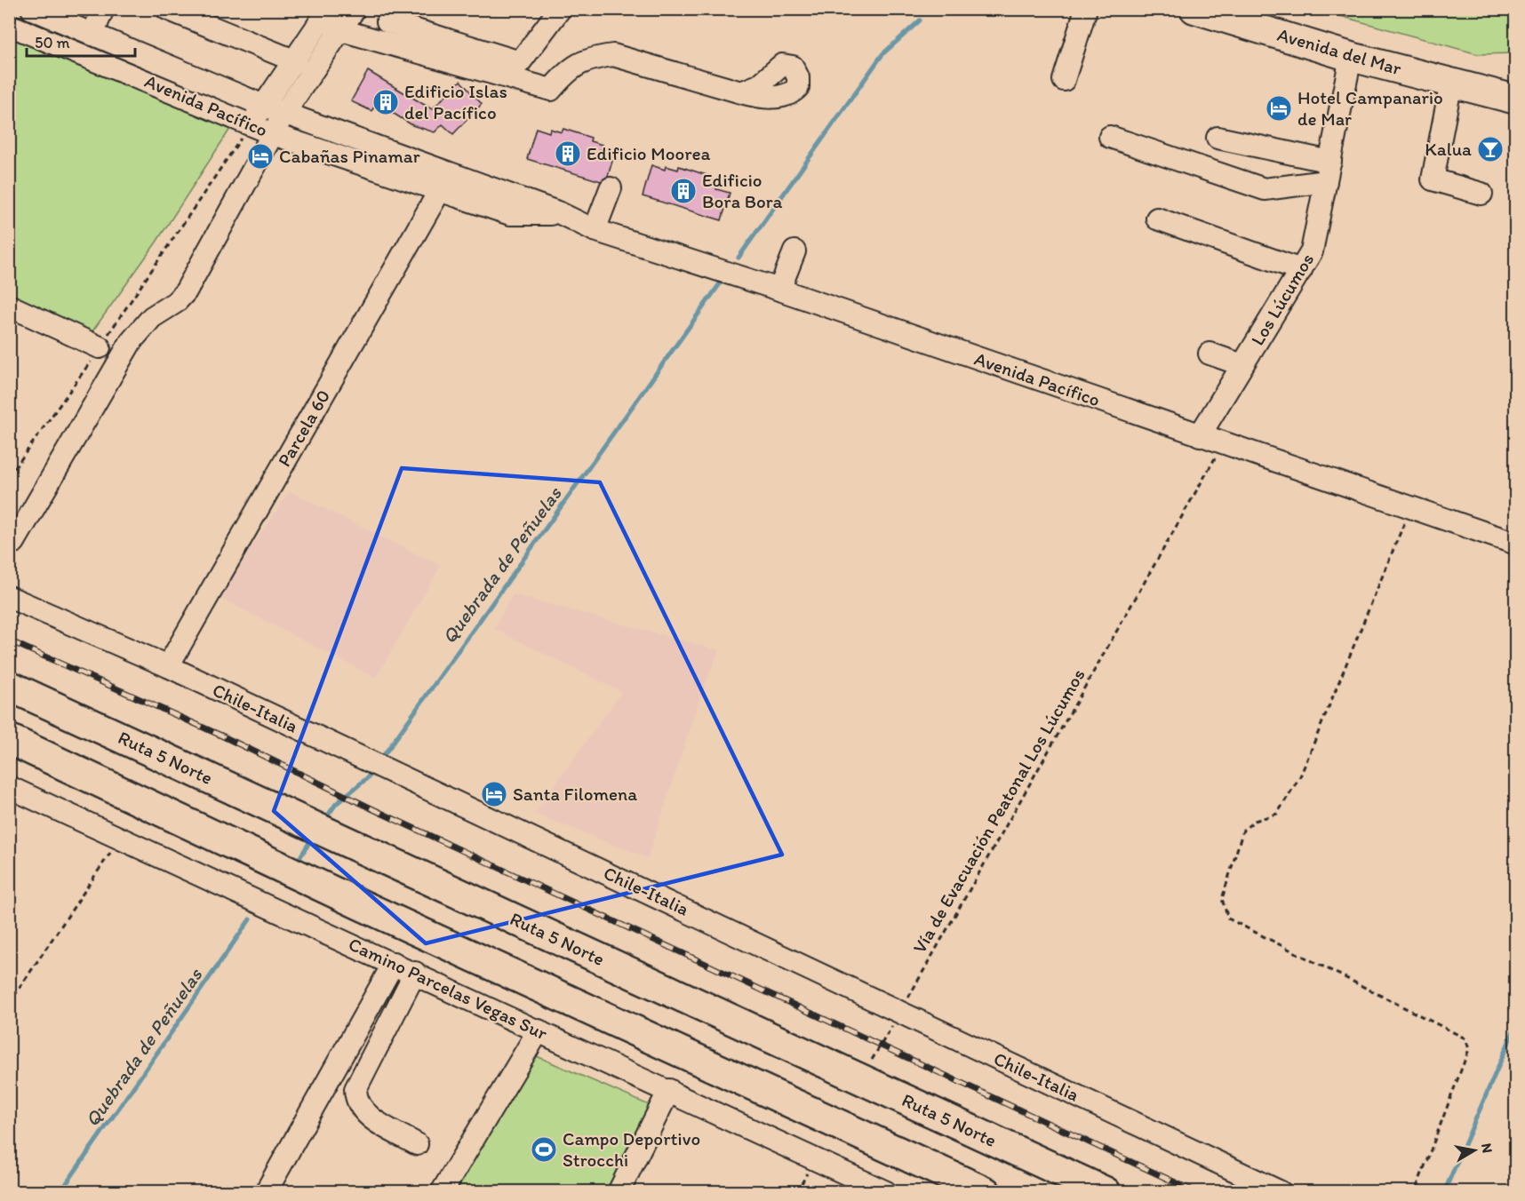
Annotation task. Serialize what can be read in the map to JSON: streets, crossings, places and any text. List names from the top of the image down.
{
  "streets": {
    "highway": ["Ruta 5 Norte"],
    "main road": ["Avenida del Mar"],
    "street": [
      "Avenida Pacífico",
      "Los Lúcumos",
      "Parcela 60",
      "Chile-Italia",
      "Camino Parcelas Vegas Sur"
    ],
    "path": ["Vía de Evacuación Peatonal Los Lúcumos"]
  },
  "crossings": [
    ["Avenida del Mar", "Los Lúcumos"],
    ["Avenida Pacífico", "Los Lúcumos"],
    ["Avenida Pacífico", "Parcela 60"],
    ["Avenida Pacífico", "Vía de Evacuación Peatonal Los Lúcumos"],
    ["Parcela 60", "Chile-Italia"],
    ["Chile-Italia", "Vía de Evacuación Peatonal Los Lúcumos"],
    ["Ruta 5 Norte", "Vía de Evacuación Peatonal Los Lúcumos"]
  ],
  "water": ["Quebrada de Peñuelas"],
  "places": {
    "building": ["Edificio Islas del Pacífico", "Edificio Moorea", "Edificio Bora Bora"],
    "hotel": ["Hotel Campanario de Mar", "Cabañas Pinamar", "Santa Filomena"],
    "bar": ["Kalua"],
    "sports": ["Campo Deportivo Strocchi"]
  },
  "scale_bar": "50 m",
  "north": "right"
}
